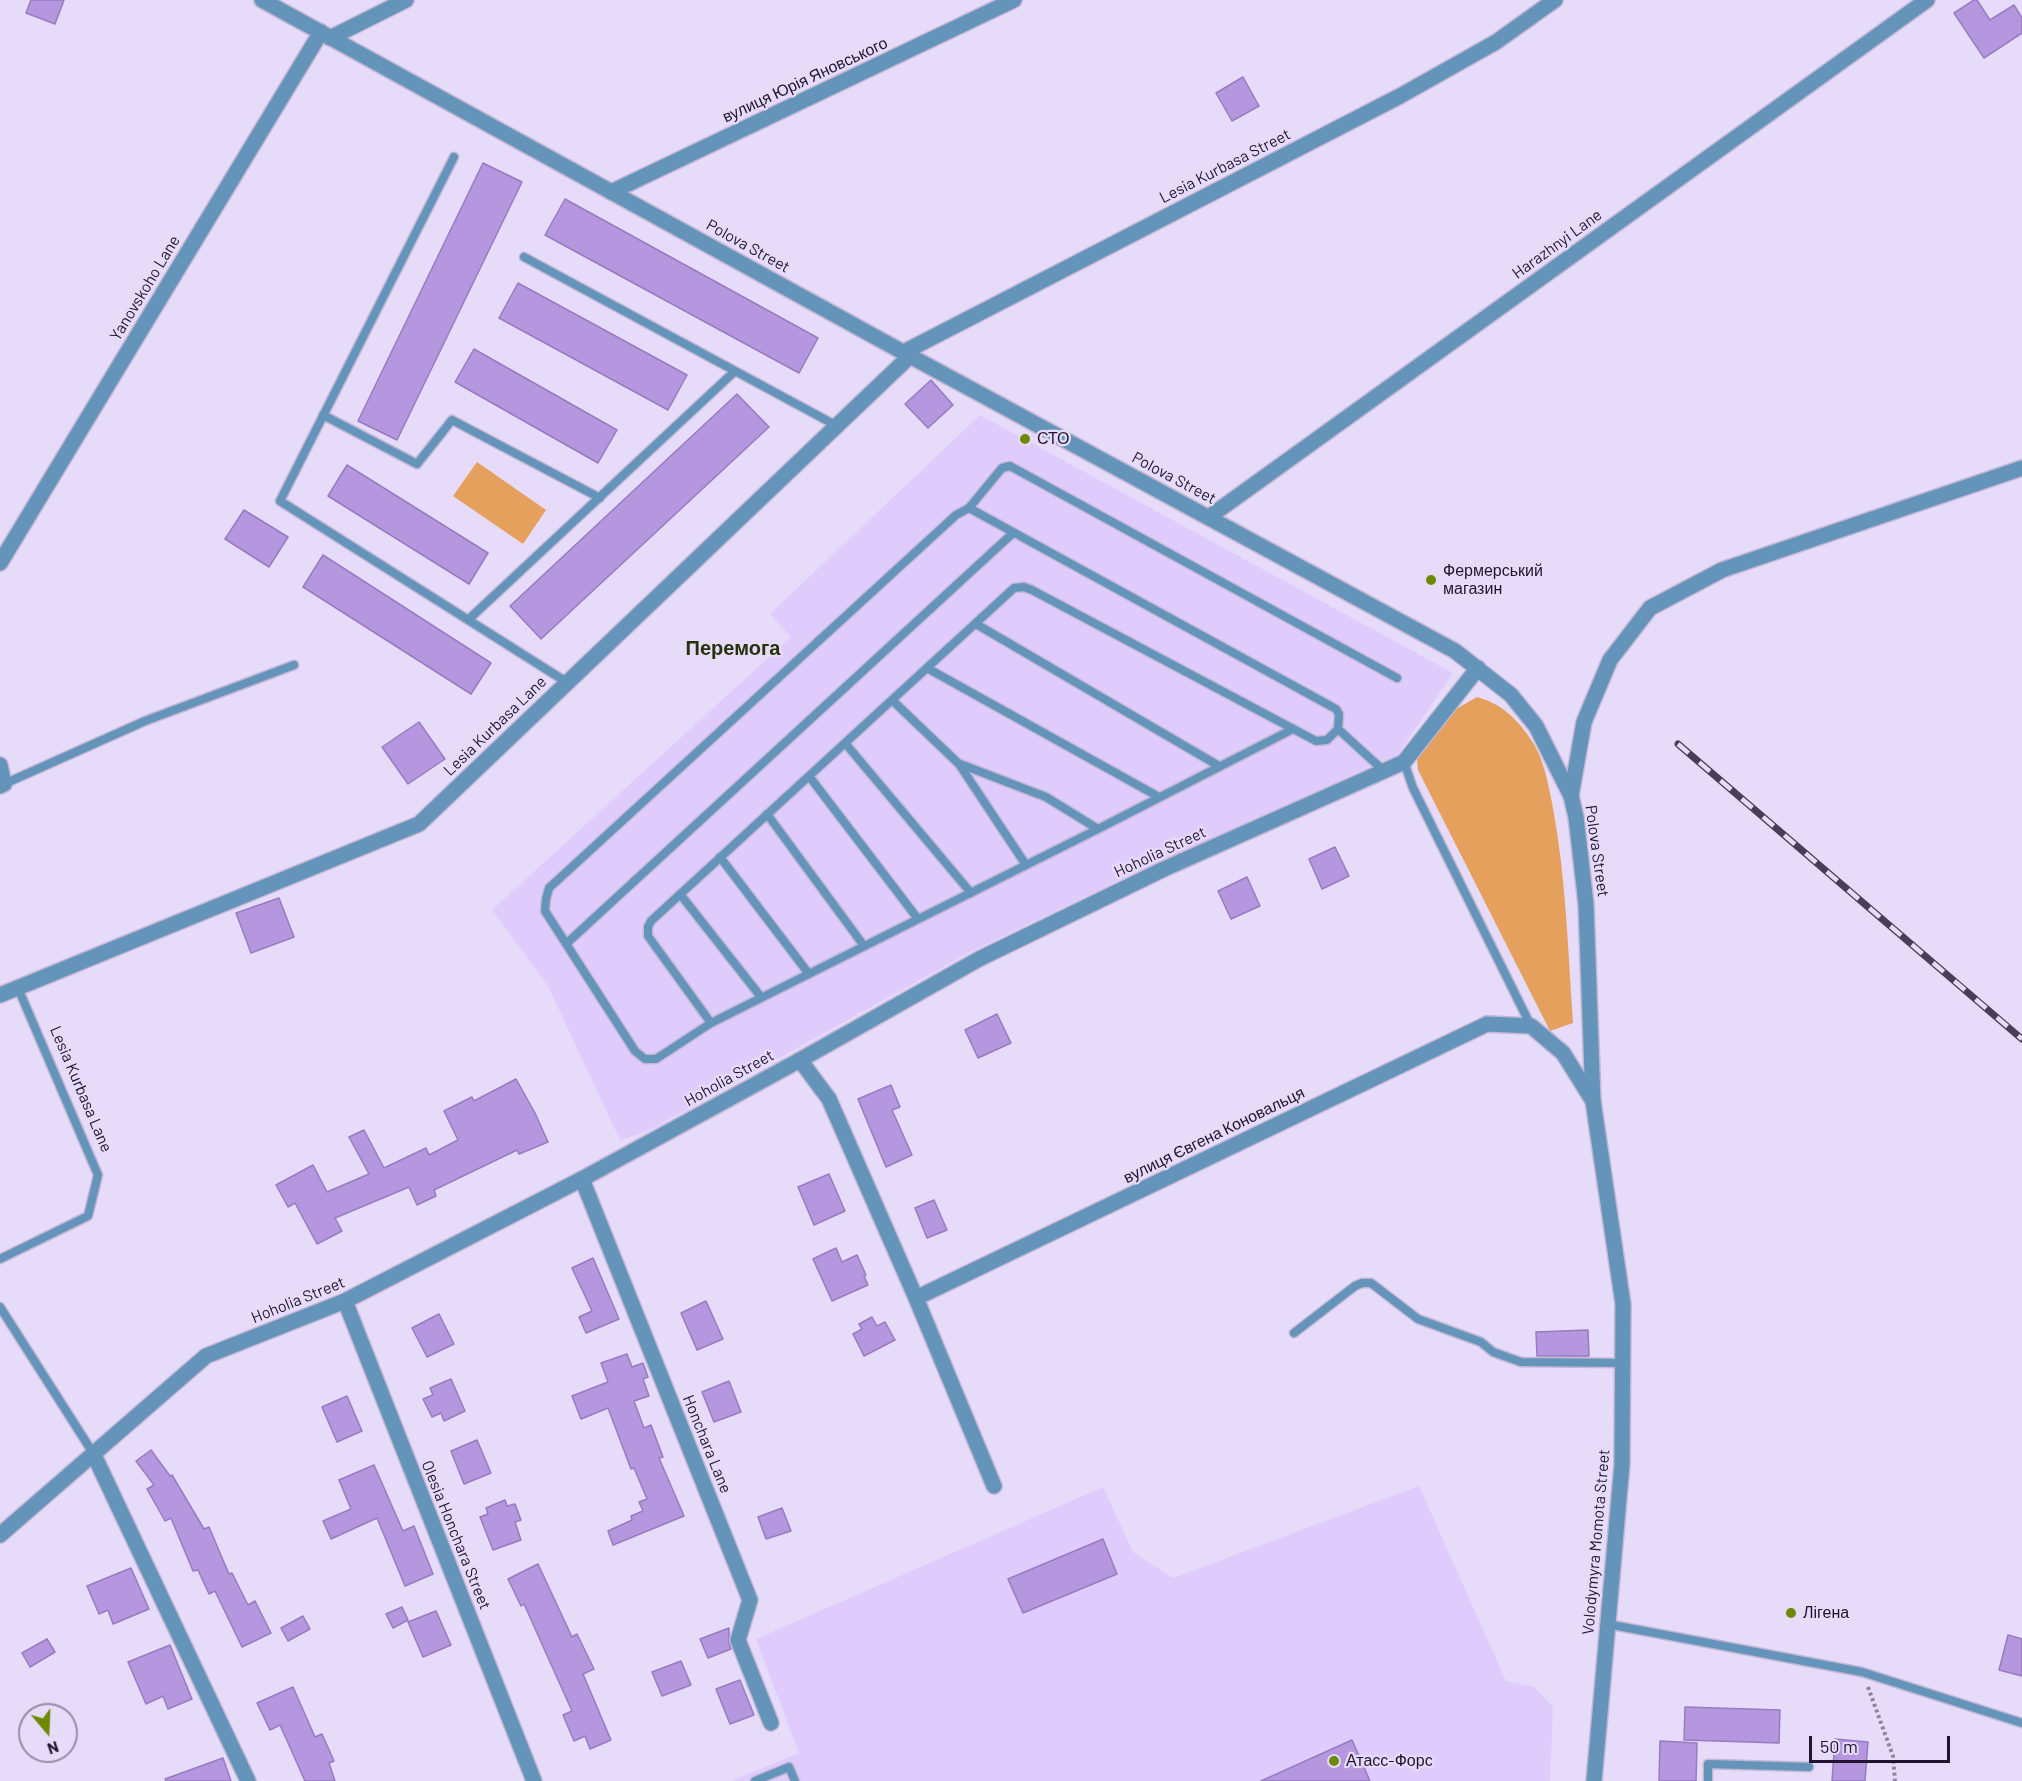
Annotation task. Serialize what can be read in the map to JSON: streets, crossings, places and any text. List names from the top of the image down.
{
  "streets": {
    "street": [
      "вулиця Юрія Яновського",
      "Lesia Kurbasa Street",
      "Harazhnyi Lane",
      "Polova Street",
      "Yanovskoho Lane",
      "Lesia Kurbasa Lane",
      "Hoholia Street",
      "вулиця Євгена Коновальця",
      "Honchara Lane",
      "Olesia Honchara Street",
      "Volodymyra Momota Street"
    ]
  },
  "crossings": [
    ["вулиця Юрія Яновського", "Polova Street"],
    ["Lesia Kurbasa Street", "Polova Street"],
    ["Lesia Kurbasa Street", "Lesia Kurbasa Lane"],
    ["Harazhnyi Lane", "Polova Street"],
    ["Polova Street", "Yanovskoho Lane"],
    ["Polova Street", "Lesia Kurbasa Lane"],
    ["Polova Street", "Hoholia Street"],
    ["Polova Street", "Volodymyra Momota Street"],
    ["Hoholia Street", "Honchara Lane"],
    ["Hoholia Street", "Olesia Honchara Street"]
  ],
  "districts": ["Перемога"],
  "places": [
    "СТО",
    "Фермерський магазин",
    "Лігена",
    "Атасс-Форс"
  ],
  "scale_bar": "50 m",
  "north": "bottom"
}
